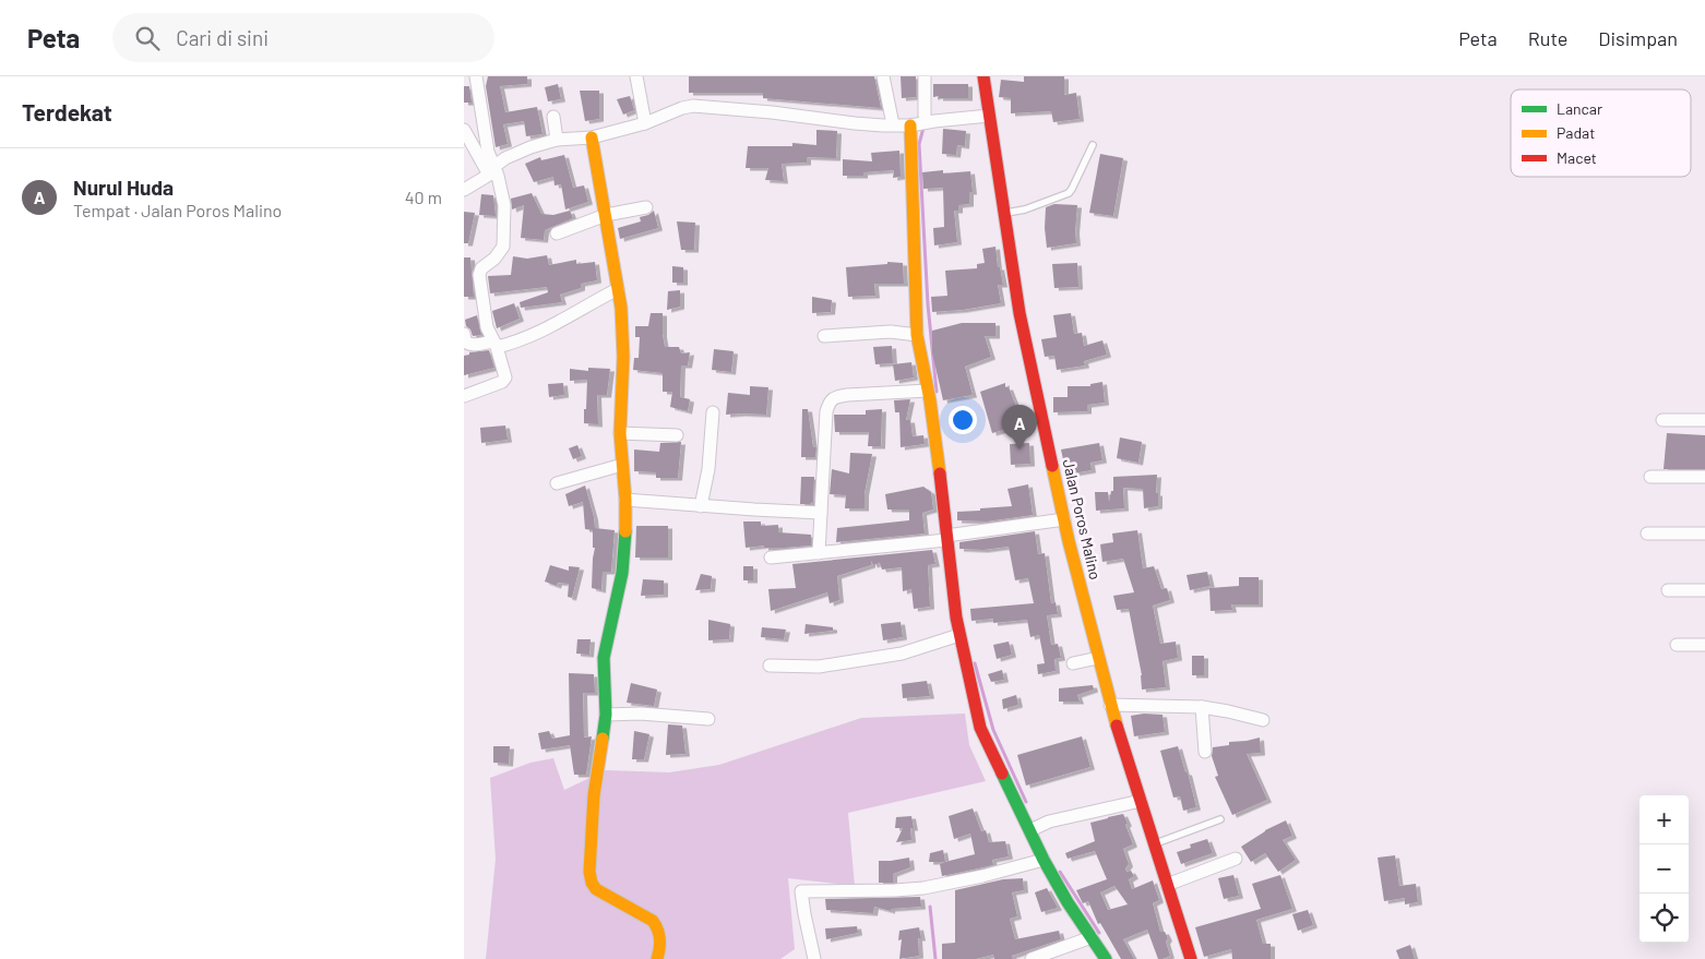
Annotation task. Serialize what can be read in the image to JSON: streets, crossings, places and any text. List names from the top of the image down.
{
  "streets": {
    "street": ["Jalan Poros Malino"]
  },
  "legend": ["Lancar", "Padat", "Macet"],
  "page": {
    "header": "Peta",
    "search": "Cari di sini",
    "nav": ["Peta", "Rute", "Disimpan"],
    "heading": "Terdekat",
    "list": [
      {
        "mark": "A",
        "name": "Nurul Huda",
        "note": "Tempat · Jalan Poros Malino",
        "value": "40 m"
      }
    ],
    "pins": "A",
    "map_buttons": ["+", "−"]
  }
}
